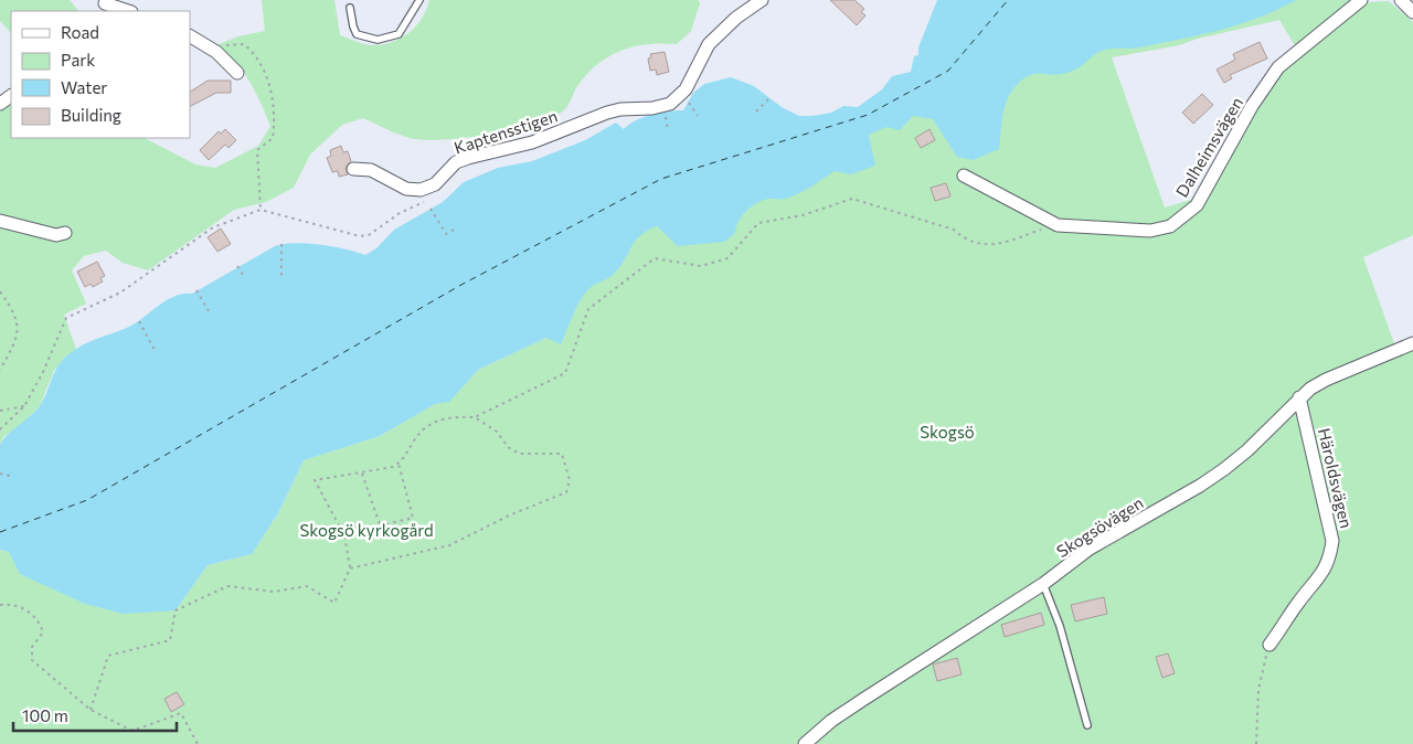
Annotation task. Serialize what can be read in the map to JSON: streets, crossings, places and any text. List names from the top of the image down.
{
  "streets": {
    "street": [
      "Kaptensstigen",
      "Dalheimsvägen",
      "Häroldsvägen",
      "Skogsövägen"
    ]
  },
  "crossings": [
    ["Häroldsvägen", "Skogsövägen"]
  ],
  "parks": ["Skogsö", "Skogsö kyrkogård"],
  "legend": [
    "Road",
    "Park",
    "Water",
    "Building"
  ],
  "scale_bar": "100 m"
}
